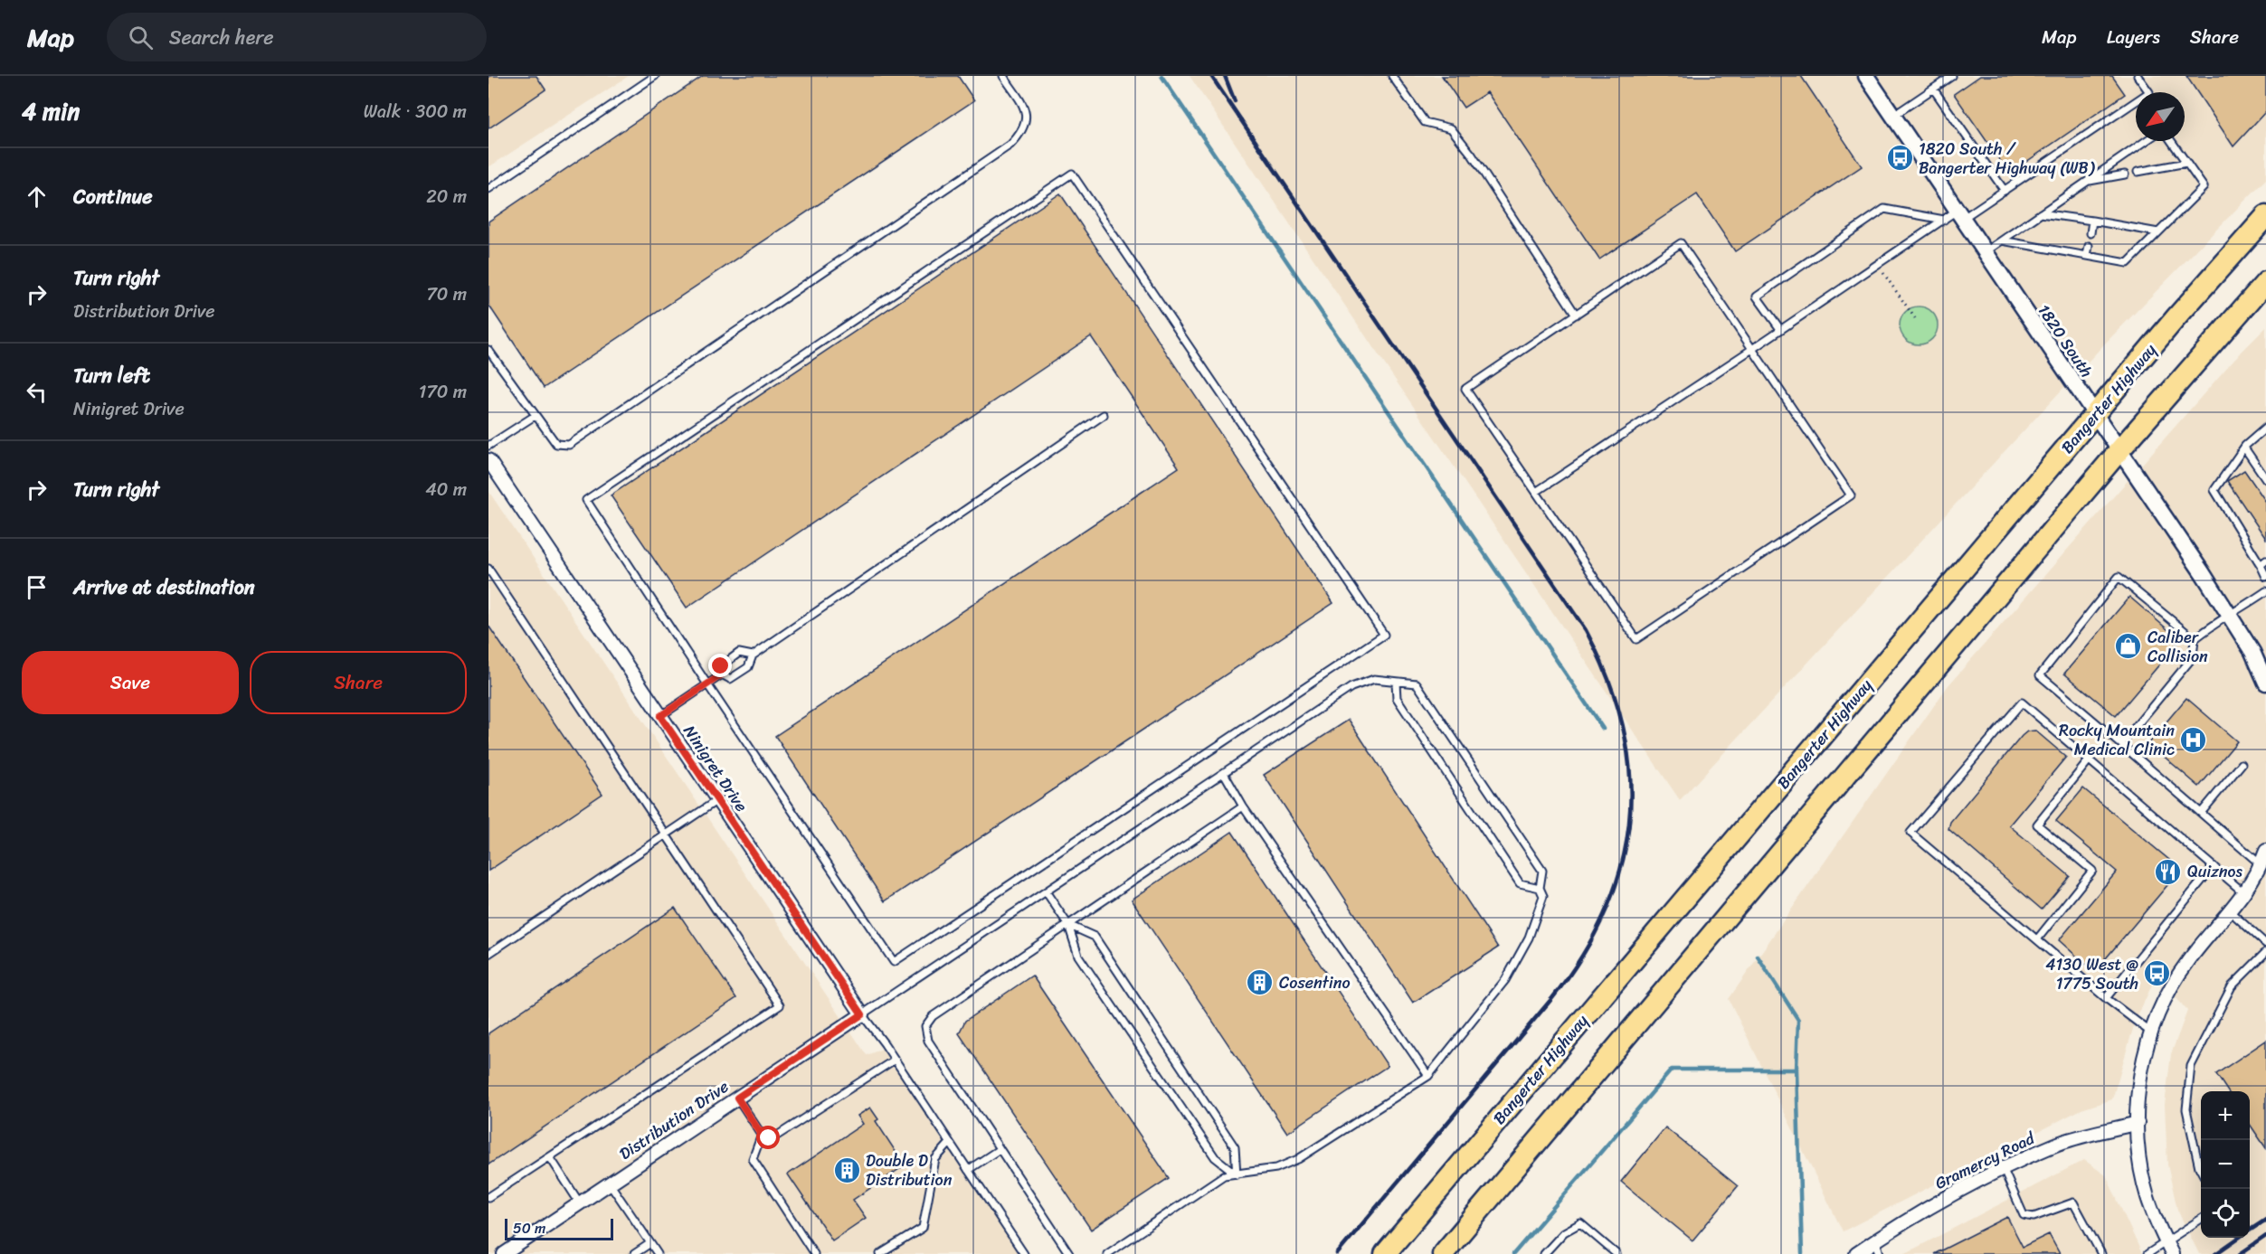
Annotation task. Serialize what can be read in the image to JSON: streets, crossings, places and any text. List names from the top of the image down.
{
  "streets": {
    "highway": ["Bangerter Highway"],
    "street": [
      "1820 South",
      "Ninigret Drive",
      "Distribution Drive",
      "Gramercy Road"
    ]
  },
  "crossings": [
    ["1820 South", "Bangerter Highway"],
    ["Ninigret Drive", "Distribution Drive"]
  ],
  "places": {
    "bus stop": ["1820 South / Bangerter Highway (WB)", "4130 West @ 1775 South"],
    "shop": ["Caliber Collision"],
    "hospital": ["Rocky Mountain Medical Clinic"],
    "restaurant": ["Quiznos"],
    "building": ["Cosentino", "Double D Distribution"]
  },
  "scale_bar": "50 m",
  "north": "bottom left",
  "page": {
    "header": "Map",
    "search": "Search here",
    "nav": ["Map", "Layers", "Share"],
    "heading": ["4 min", "Walk · 300 m"],
    "list": [
      ["Continue", "20 m"],
      ["Turn right", "Distribution Drive", "70 m"],
      ["Turn left", "Ninigret Drive", "170 m"],
      ["Turn right", "40 m"],
      "Arrive at destination"
    ],
    "buttons": ["Save", "Share"],
    "map_buttons": ["+", "−"],
    "scale": "50 m"
  }
}
